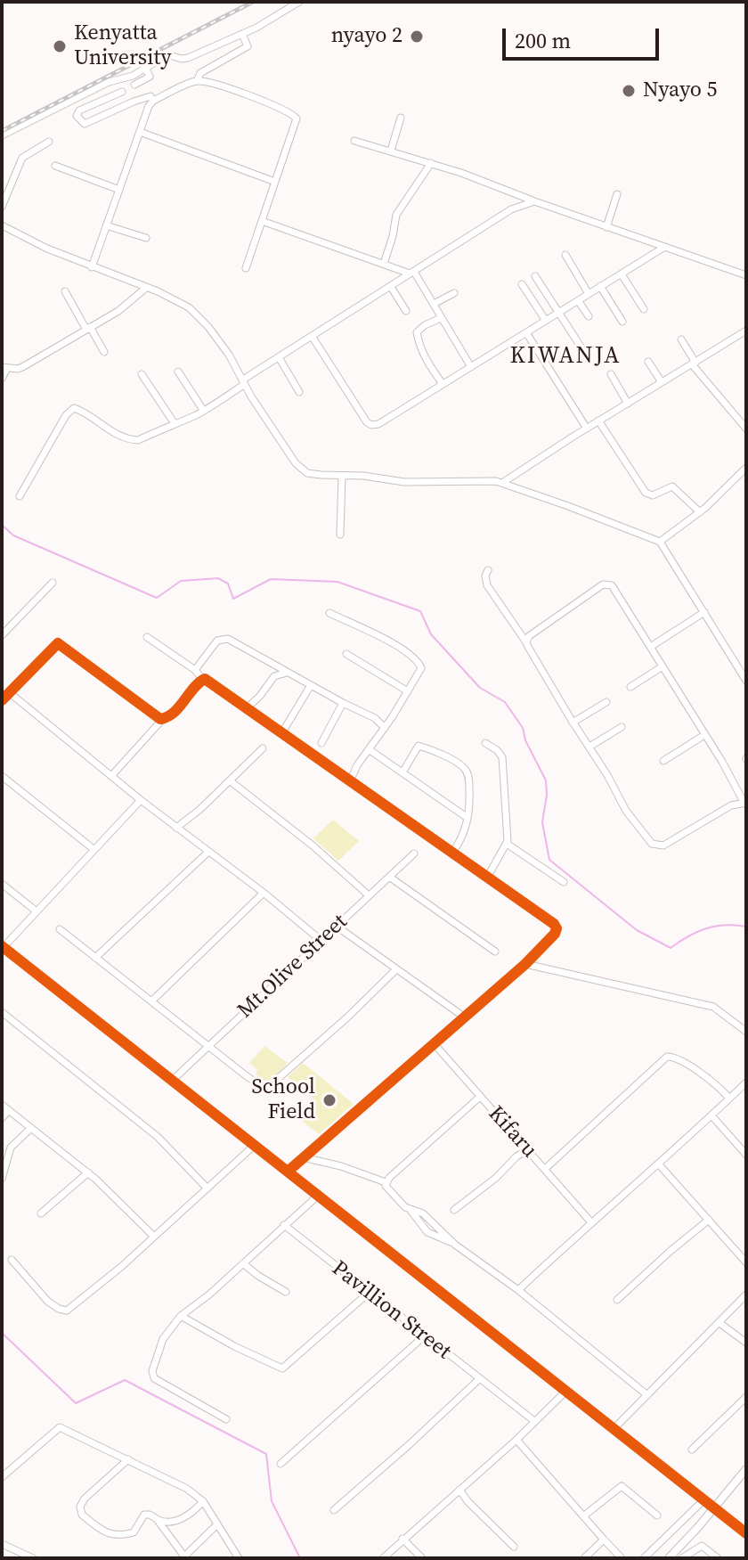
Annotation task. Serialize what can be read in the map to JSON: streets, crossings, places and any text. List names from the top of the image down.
{
  "streets": {
    "street": ["Mt.Olive Street", "Kifaru", "Pavillion Street"]
  },
  "districts": ["KIWANJA"],
  "places": [
    "nyayo 2",
    "Kenyatta University",
    "Nyayo 5",
    "School Field"
  ],
  "scale_bar": "200 m"
}
